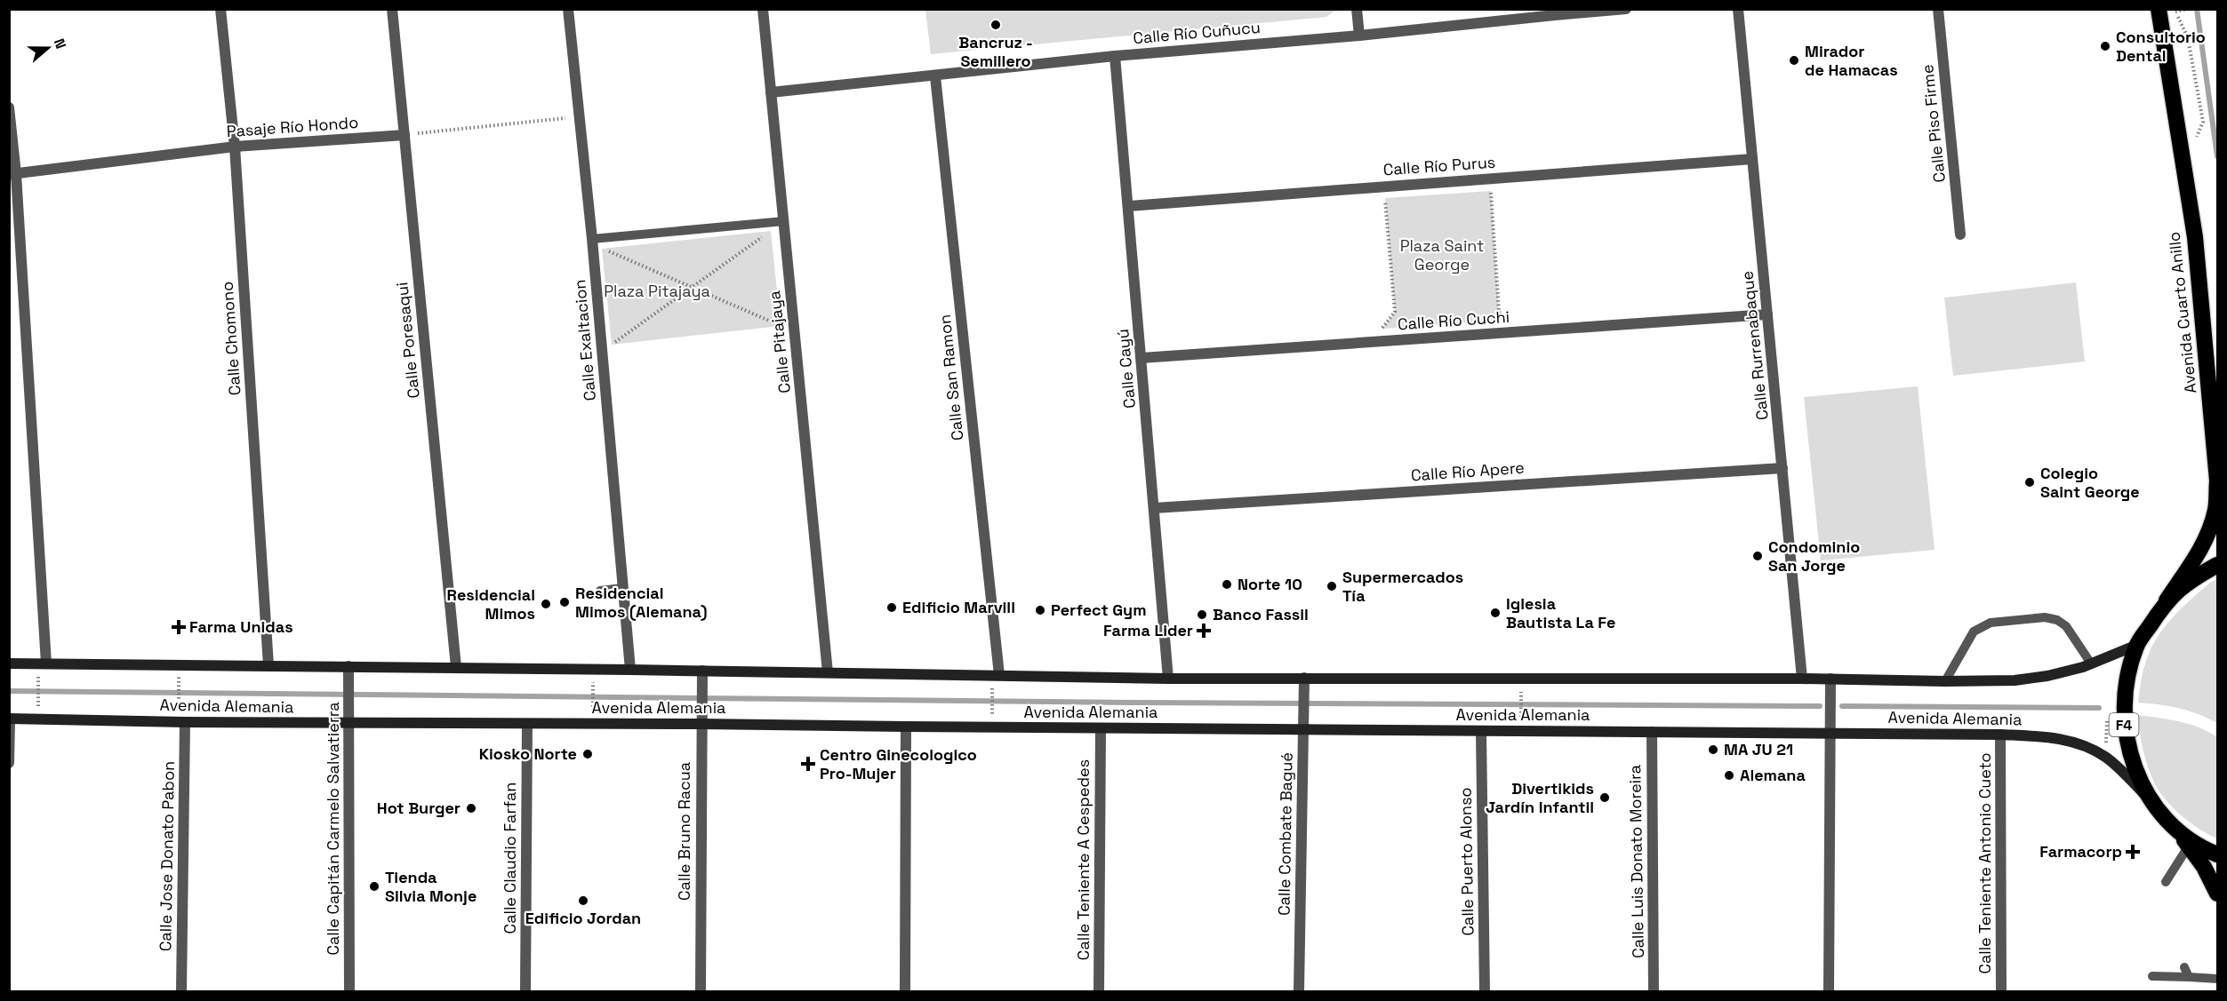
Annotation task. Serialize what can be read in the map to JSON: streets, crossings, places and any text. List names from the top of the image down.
{
  "streets": {
    "highway": ["Avenida Cuarto Anillo", "F4"],
    "main road": ["Avenida Alemania"],
    "street": [
      "Calle Río Cuñucu",
      "Calle Piso Firme",
      "Pasaje Río Hondo",
      "Calle Río Purus",
      "Calle Río Cuchi",
      "Calle Chomono",
      "Calle Poresaqui",
      "Calle Exaltacion",
      "Calle Pitajaya",
      "Calle Rurrenabaque",
      "Calle Cayú",
      "Calle San Ramon",
      "Calle Río Apere",
      "Calle Capitán Carmelo Salvatierra",
      "Calle Bruno Racua",
      "Calle Combate Bagué",
      "Calle Jose Donato Pabon",
      "Calle Claudio Farfan",
      "Calle Teniente A Cespedes",
      "Calle Puerto Alonso",
      "Calle Luis Donato Moreira",
      "Calle Teniente Antonio Cueto"
    ]
  },
  "crossings": [
    ["Calle Río Cuñucu", "Calle Pitajaya"],
    ["Calle Río Cuñucu", "Calle Cayú"],
    ["Calle Río Cuñucu", "Calle San Ramon"],
    ["Pasaje Río Hondo", "Calle Chomono"],
    ["Pasaje Río Hondo", "Calle Poresaqui"],
    ["Calle Río Purus", "Calle Rurrenabaque"],
    ["Calle Río Purus", "Calle Cayú"],
    ["Avenida Cuarto Anillo", "F4"],
    ["Calle Río Cuchi", "Calle Rurrenabaque"],
    ["Calle Río Cuchi", "Calle Cayú"],
    ["Calle Rurrenabaque", "Calle Río Apere"],
    ["Calle Cayú", "Calle Río Apere"],
    ["Avenida Alemania", "F4"],
    ["Avenida Alemania", "Calle Capitán Carmelo Salvatierra"],
    ["Avenida Alemania", "Calle Bruno Racua"],
    ["Avenida Alemania", "Calle Combate Bagué"],
    ["Avenida Alemania", "Calle Jose Donato Pabon"],
    ["Avenida Alemania", "Calle Claudio Farfan"],
    ["Avenida Alemania", "Calle Teniente A Cespedes"],
    ["Avenida Alemania", "Calle Puerto Alonso"],
    ["Avenida Alemania", "Calle Luis Donato Moreira"],
    ["Avenida Alemania", "Calle Teniente Antonio Cueto"]
  ],
  "parks": ["Plaza Saint George", "Plaza Pitajaya"],
  "places": {
    "other": [
      "Bancruz - Semillero",
      "Consultorio Dental",
      "Mirador de Hamacas",
      "Colegio Saint George",
      "Condominio San Jorge",
      "Norte 10",
      "Supermercados Tía",
      "Residencial Mimos (Alemana)",
      "Residencial Mimos",
      "Edificio Marvill",
      "Perfect Gym",
      "Iglesia Bautista La Fe",
      "Banco Fassil",
      "MA JU 21",
      "Kiosko Norte",
      "Alemana",
      "Divertikids Jardín Infantil",
      "Hot Burger",
      "Tienda Silvia Monje",
      "Edificio Jordan"
    ],
    "health": [
      "Farma Unidas",
      "Farma Lider",
      "Centro Ginecologico Pro-Mujer",
      "Farmacorp"
    ]
  },
  "north": "right"
}
